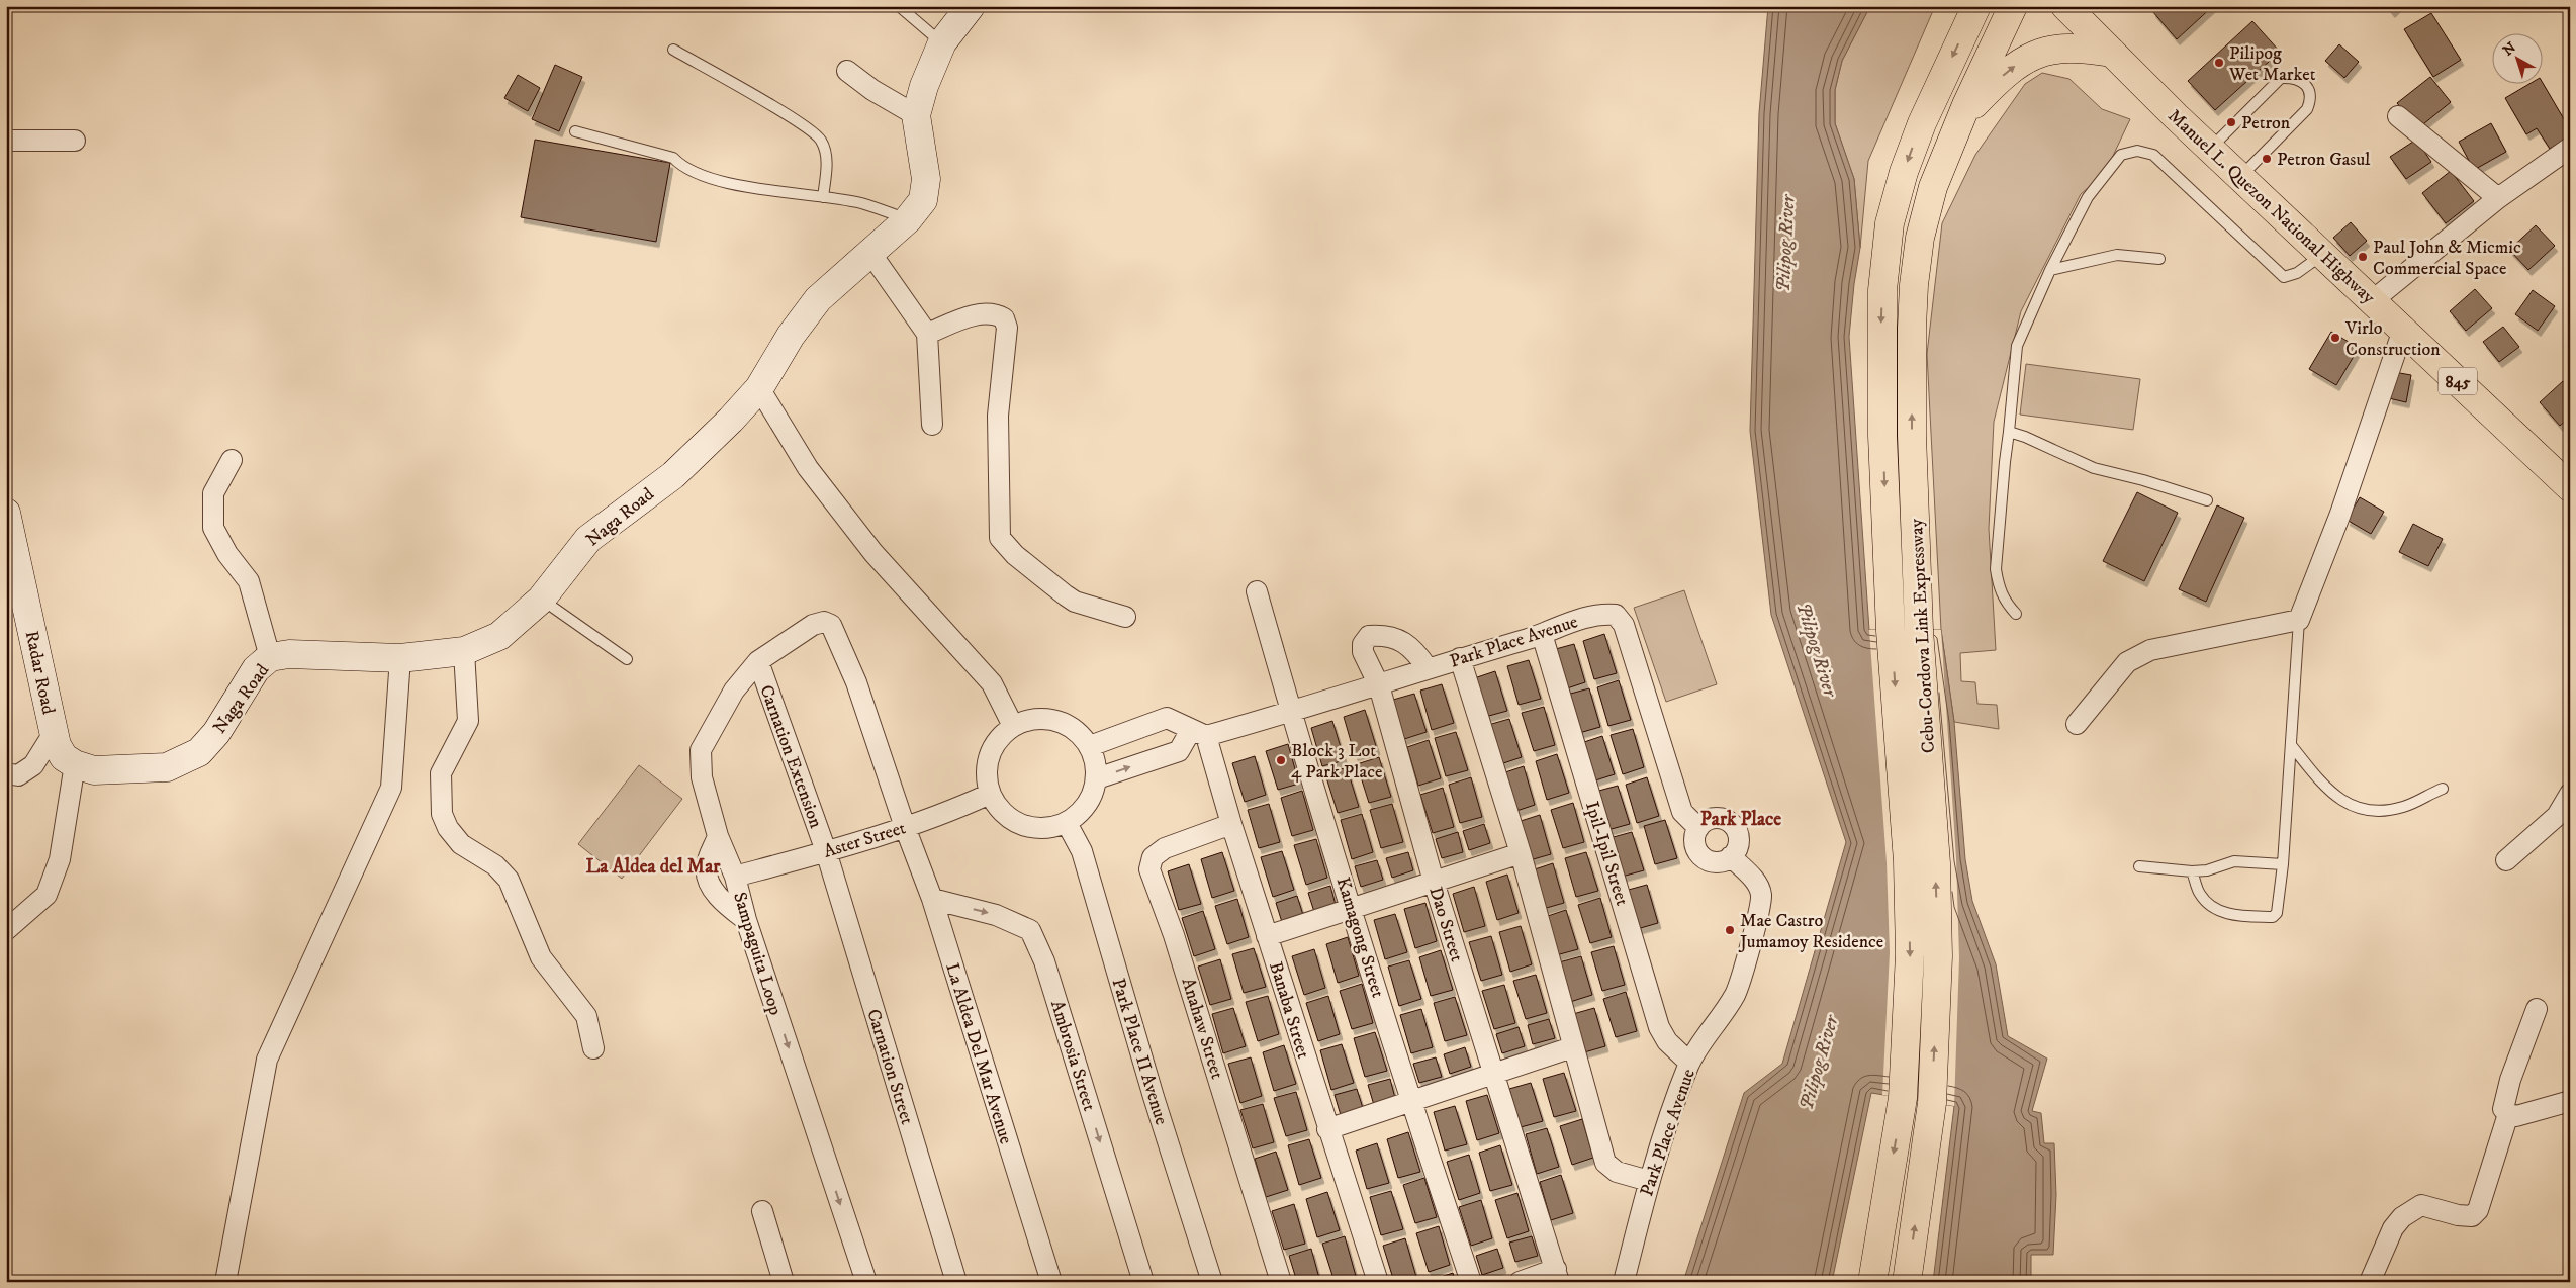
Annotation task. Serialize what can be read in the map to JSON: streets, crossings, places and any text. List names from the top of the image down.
{
  "streets": {
    "main road": ["Manuel L. Quezon National Highway", "845", "Cebu-Cordova Link Expressway"],
    "street": [
      "Naga Road",
      "Park Place Avenue",
      "Radar Road",
      "Carnation Extension",
      "Aster Street",
      "Ipil-Ipil Street",
      "Dao Street",
      "Kamagong Street",
      "Sampaguita Loop",
      "Banaba Street",
      "Anahaw Street",
      "Park Place II Avenue",
      "La Aldea Del Mar Avenue",
      "Ambrosia Street",
      "Carnation Street"
    ]
  },
  "crossings": [
    ["Naga Road", "Radar Road"],
    ["Park Place Avenue", "Ipil-Ipil Street"],
    ["Park Place Avenue", "Dao Street"],
    ["Park Place Avenue", "Kamagong Street"],
    ["Park Place Avenue", "Banaba Street"],
    ["Carnation Extension", "Aster Street"],
    ["Carnation Extension", "Sampaguita Loop"],
    ["Carnation Extension", "Carnation Street"],
    ["Aster Street", "Sampaguita Loop"],
    ["Aster Street", "Park Place II Avenue"],
    ["Aster Street", "La Aldea Del Mar Avenue"],
    ["Aster Street", "Carnation Street"],
    ["Sampaguita Loop", "La Aldea Del Mar Avenue"],
    ["Banaba Street", "Anahaw Street"],
    ["La Aldea Del Mar Avenue", "Ambrosia Street"]
  ],
  "one_way": ["Sampaguita Loop", "Ambrosia Street"],
  "districts": ["Park Place", "La Aldea del Mar"],
  "water": ["Pilipog River"],
  "places": [
    "Pilipog Wet Market",
    "Petron",
    "Petron Gasul",
    "Paul John & Micmic Commercial Space",
    "Virlo Construction",
    "Block 3 Lot 4 Park Place",
    "Mae Castro Jumamoy Residence"
  ],
  "north": "top left"
}
